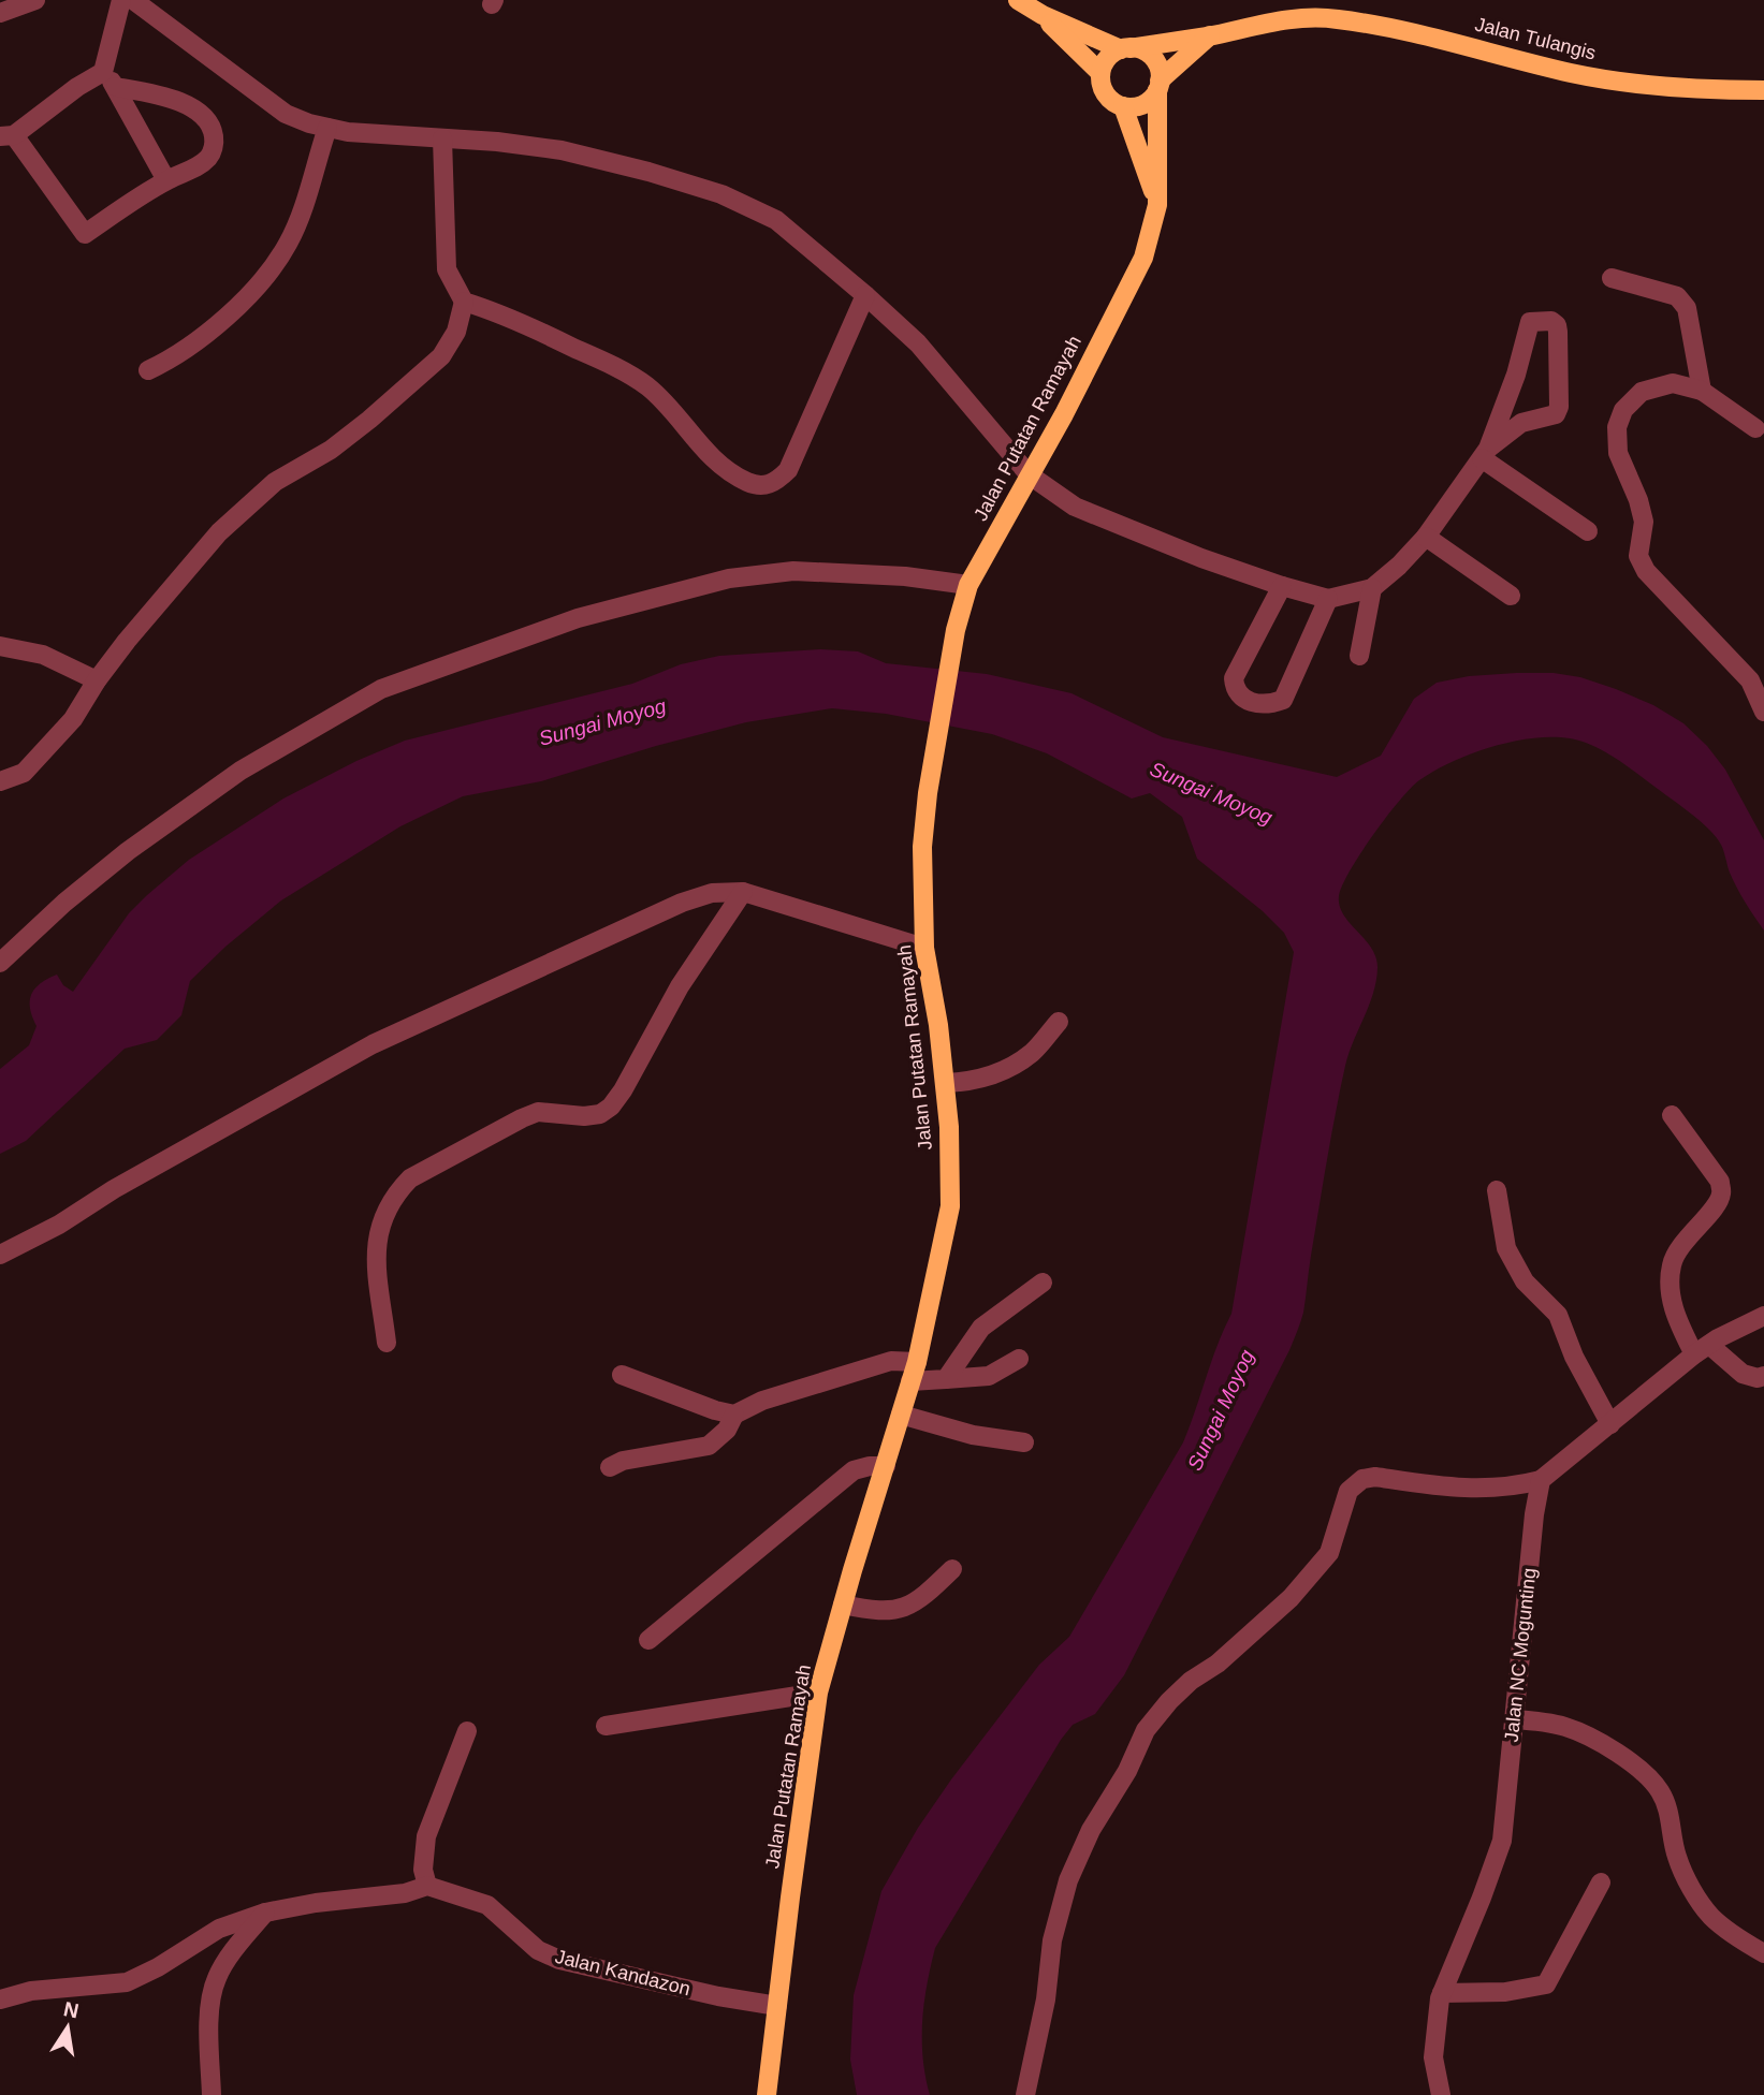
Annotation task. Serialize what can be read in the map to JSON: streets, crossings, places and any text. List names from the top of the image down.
{
  "streets": {
    "main road": ["Jalan Tulangis", "Jalan Putatan Ramayah"],
    "street": ["Jalan NC Mogunting", "Jalan Kandazon"]
  },
  "crossings": [
    ["Jalan Tulangis", "Jalan Putatan Ramayah"],
    ["Jalan Putatan Ramayah", "Jalan Kandazon"]
  ],
  "water": ["Sungai Moyog"],
  "north": "top"
}
